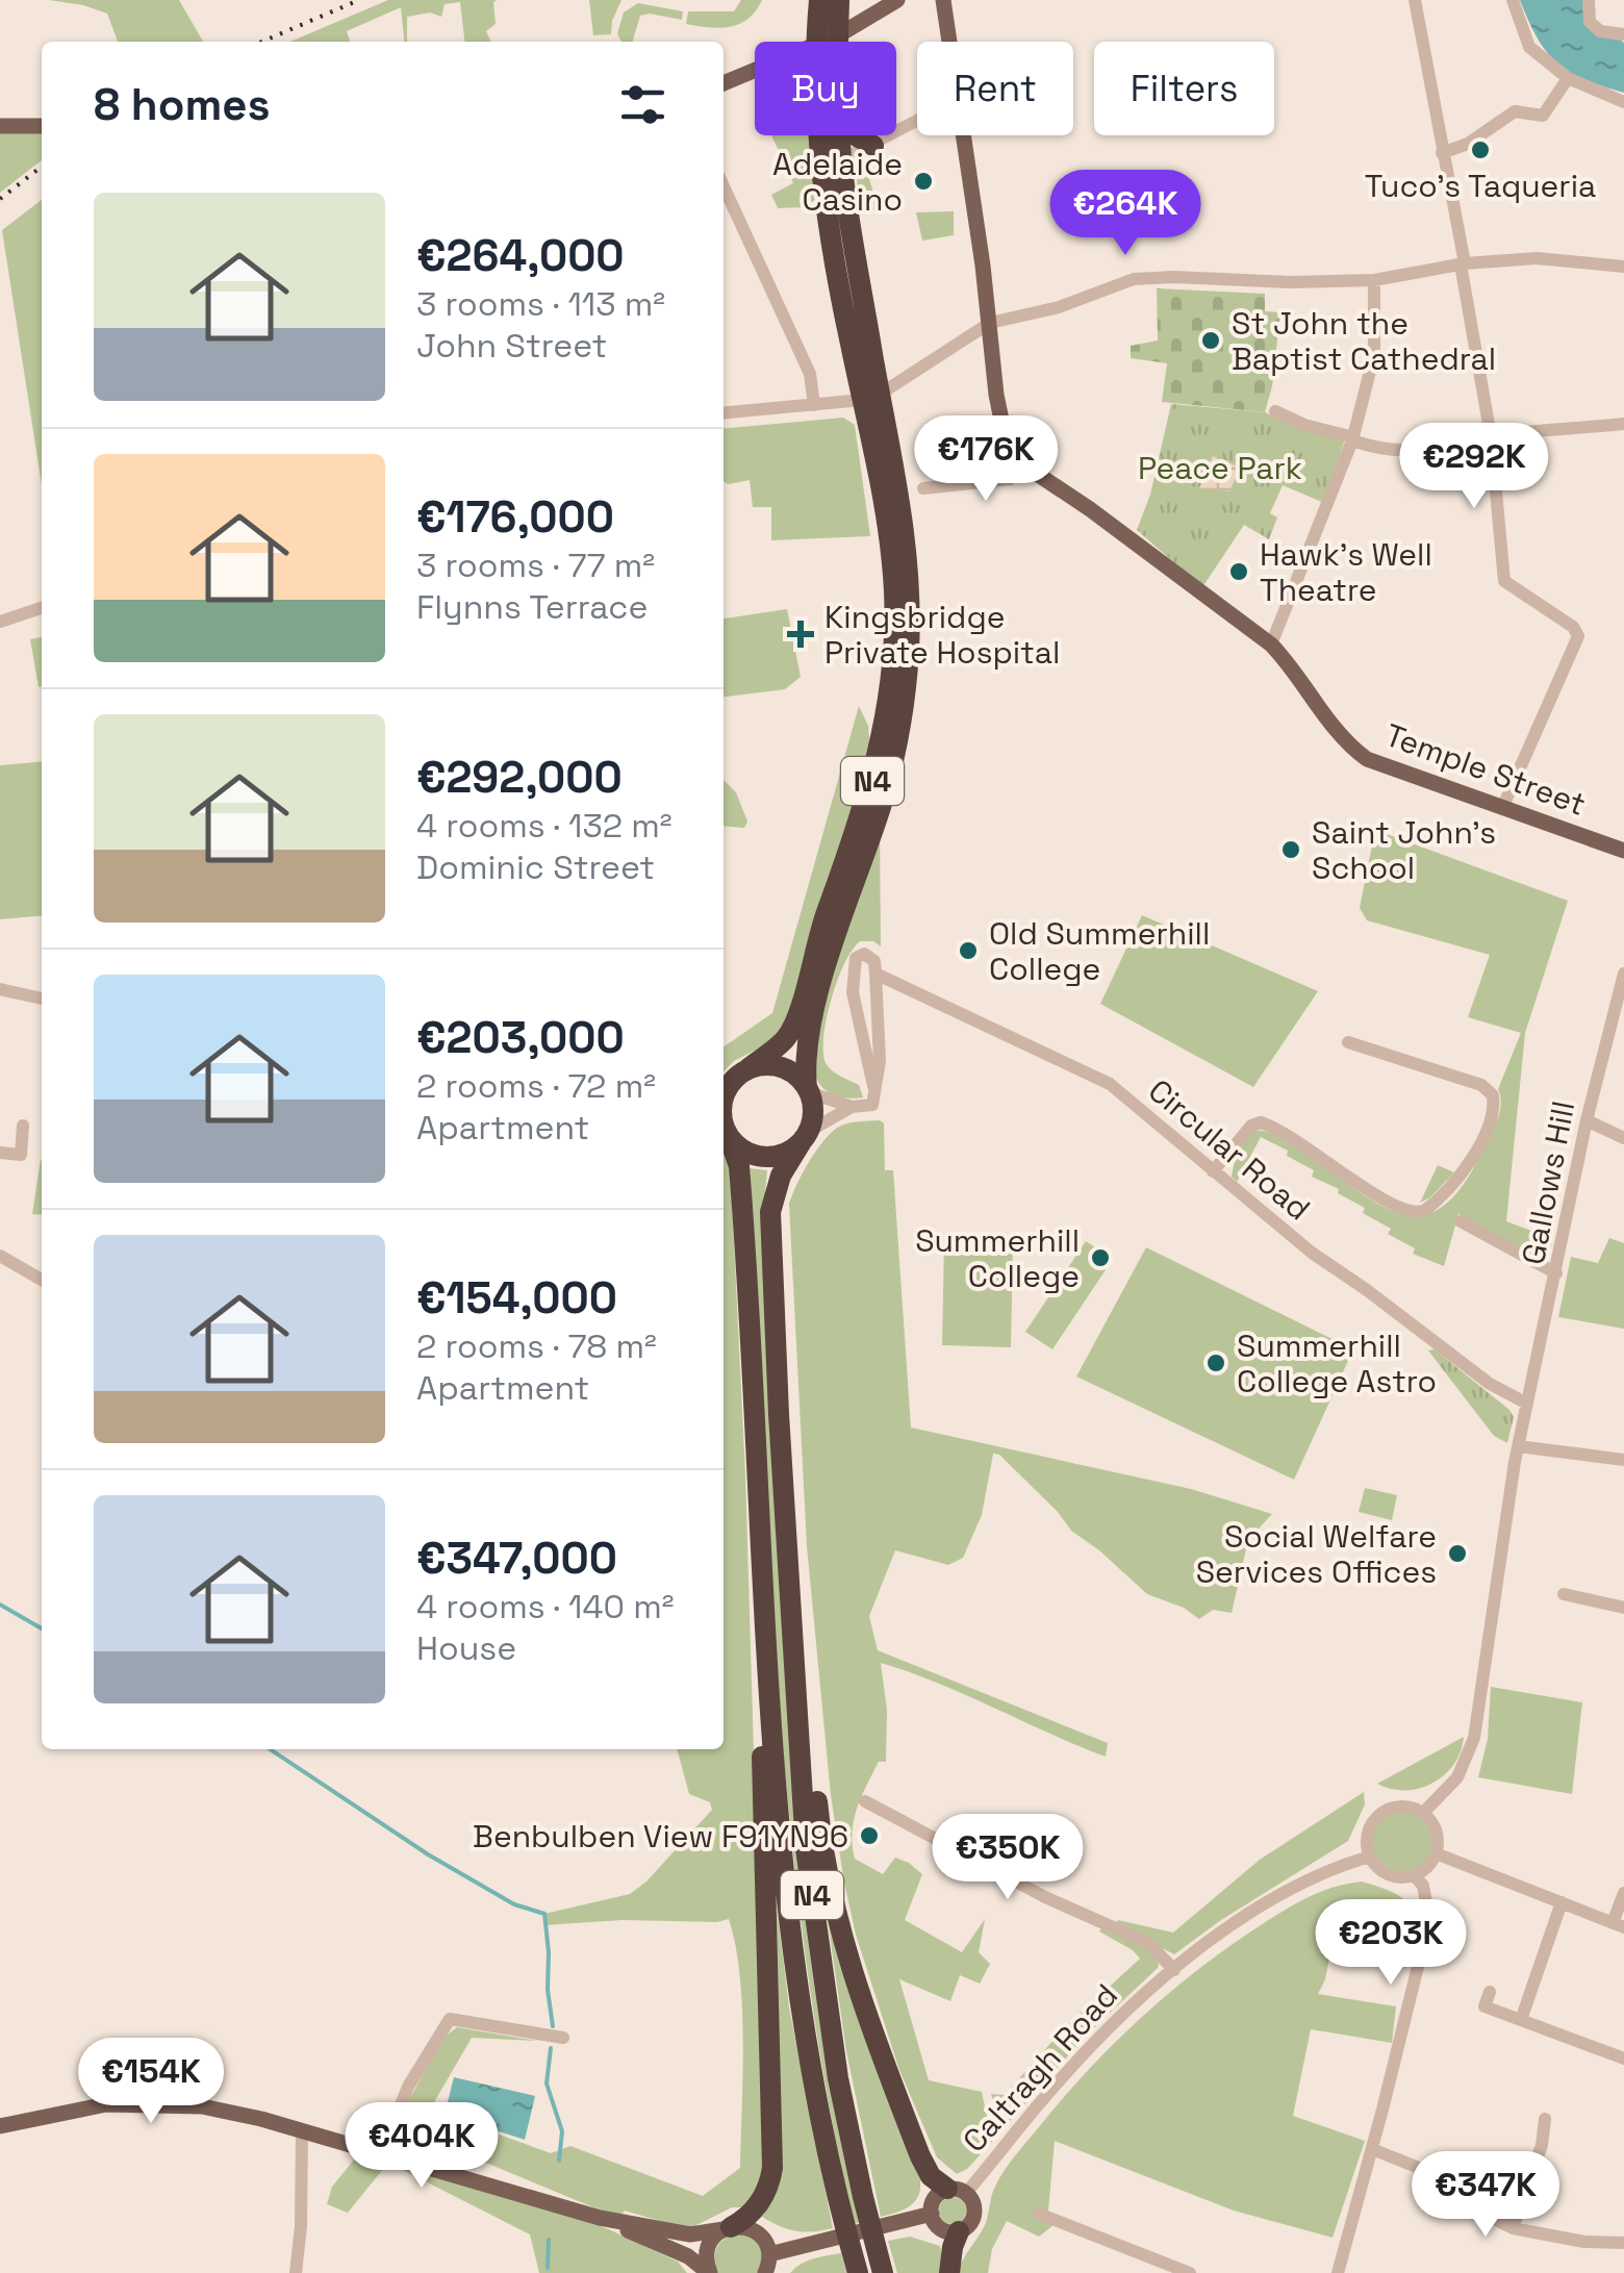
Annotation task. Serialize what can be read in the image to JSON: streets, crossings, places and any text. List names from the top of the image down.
{
  "streets": {
    "highway": ["N4"],
    "main road": ["Temple Street"],
    "street": ["Circular Road", "Gallows Hill", "Caltragh Road"]
  },
  "crossings": [
    ["N4", "Caltragh Road"],
    ["Circular Road", "Gallows Hill"],
    ["Gallows Hill", "Caltragh Road"]
  ],
  "parks": ["Peace Park"],
  "places": {
    "other": [
      "Tuco's Taqueria",
      "Adelaide Casino",
      "St John the Baptist Cathedral",
      "Hawk's Well Theatre",
      "Saint John's School",
      "Old Summerhill College",
      "Summerhill College",
      "Summerhill College Astro",
      "Social Welfare Services Offices",
      "Benbulben View F91YN96"
    ],
    "health": ["Kingsbridge Private Hospital"]
  },
  "page": {
    "chip": ["Buy", "Rent", "Filters"],
    "heading": "8 homes",
    "list": [
      {
        "name": "€264,000",
        "note": "3 rooms · 113 m² · John Street"
      },
      {
        "name": "€176,000",
        "note": "3 rooms · 77 m² · Flynns Terrace"
      },
      {
        "name": "€292,000",
        "note": "4 rooms · 132 m² · Dominic Street"
      },
      {
        "name": "€203,000",
        "note": "2 rooms · 72 m² · Apartment"
      },
      {
        "name": "€154,000",
        "note": "2 rooms · 78 m² · Apartment"
      },
      {
        "name": "€347,000",
        "note": "4 rooms · 140 m² · House"
      }
    ],
    "price": [
      "€264K",
      "€176K",
      "€292K",
      "€350K",
      "€203K",
      "€154K",
      "€404K",
      "€347K"
    ]
  }
}
